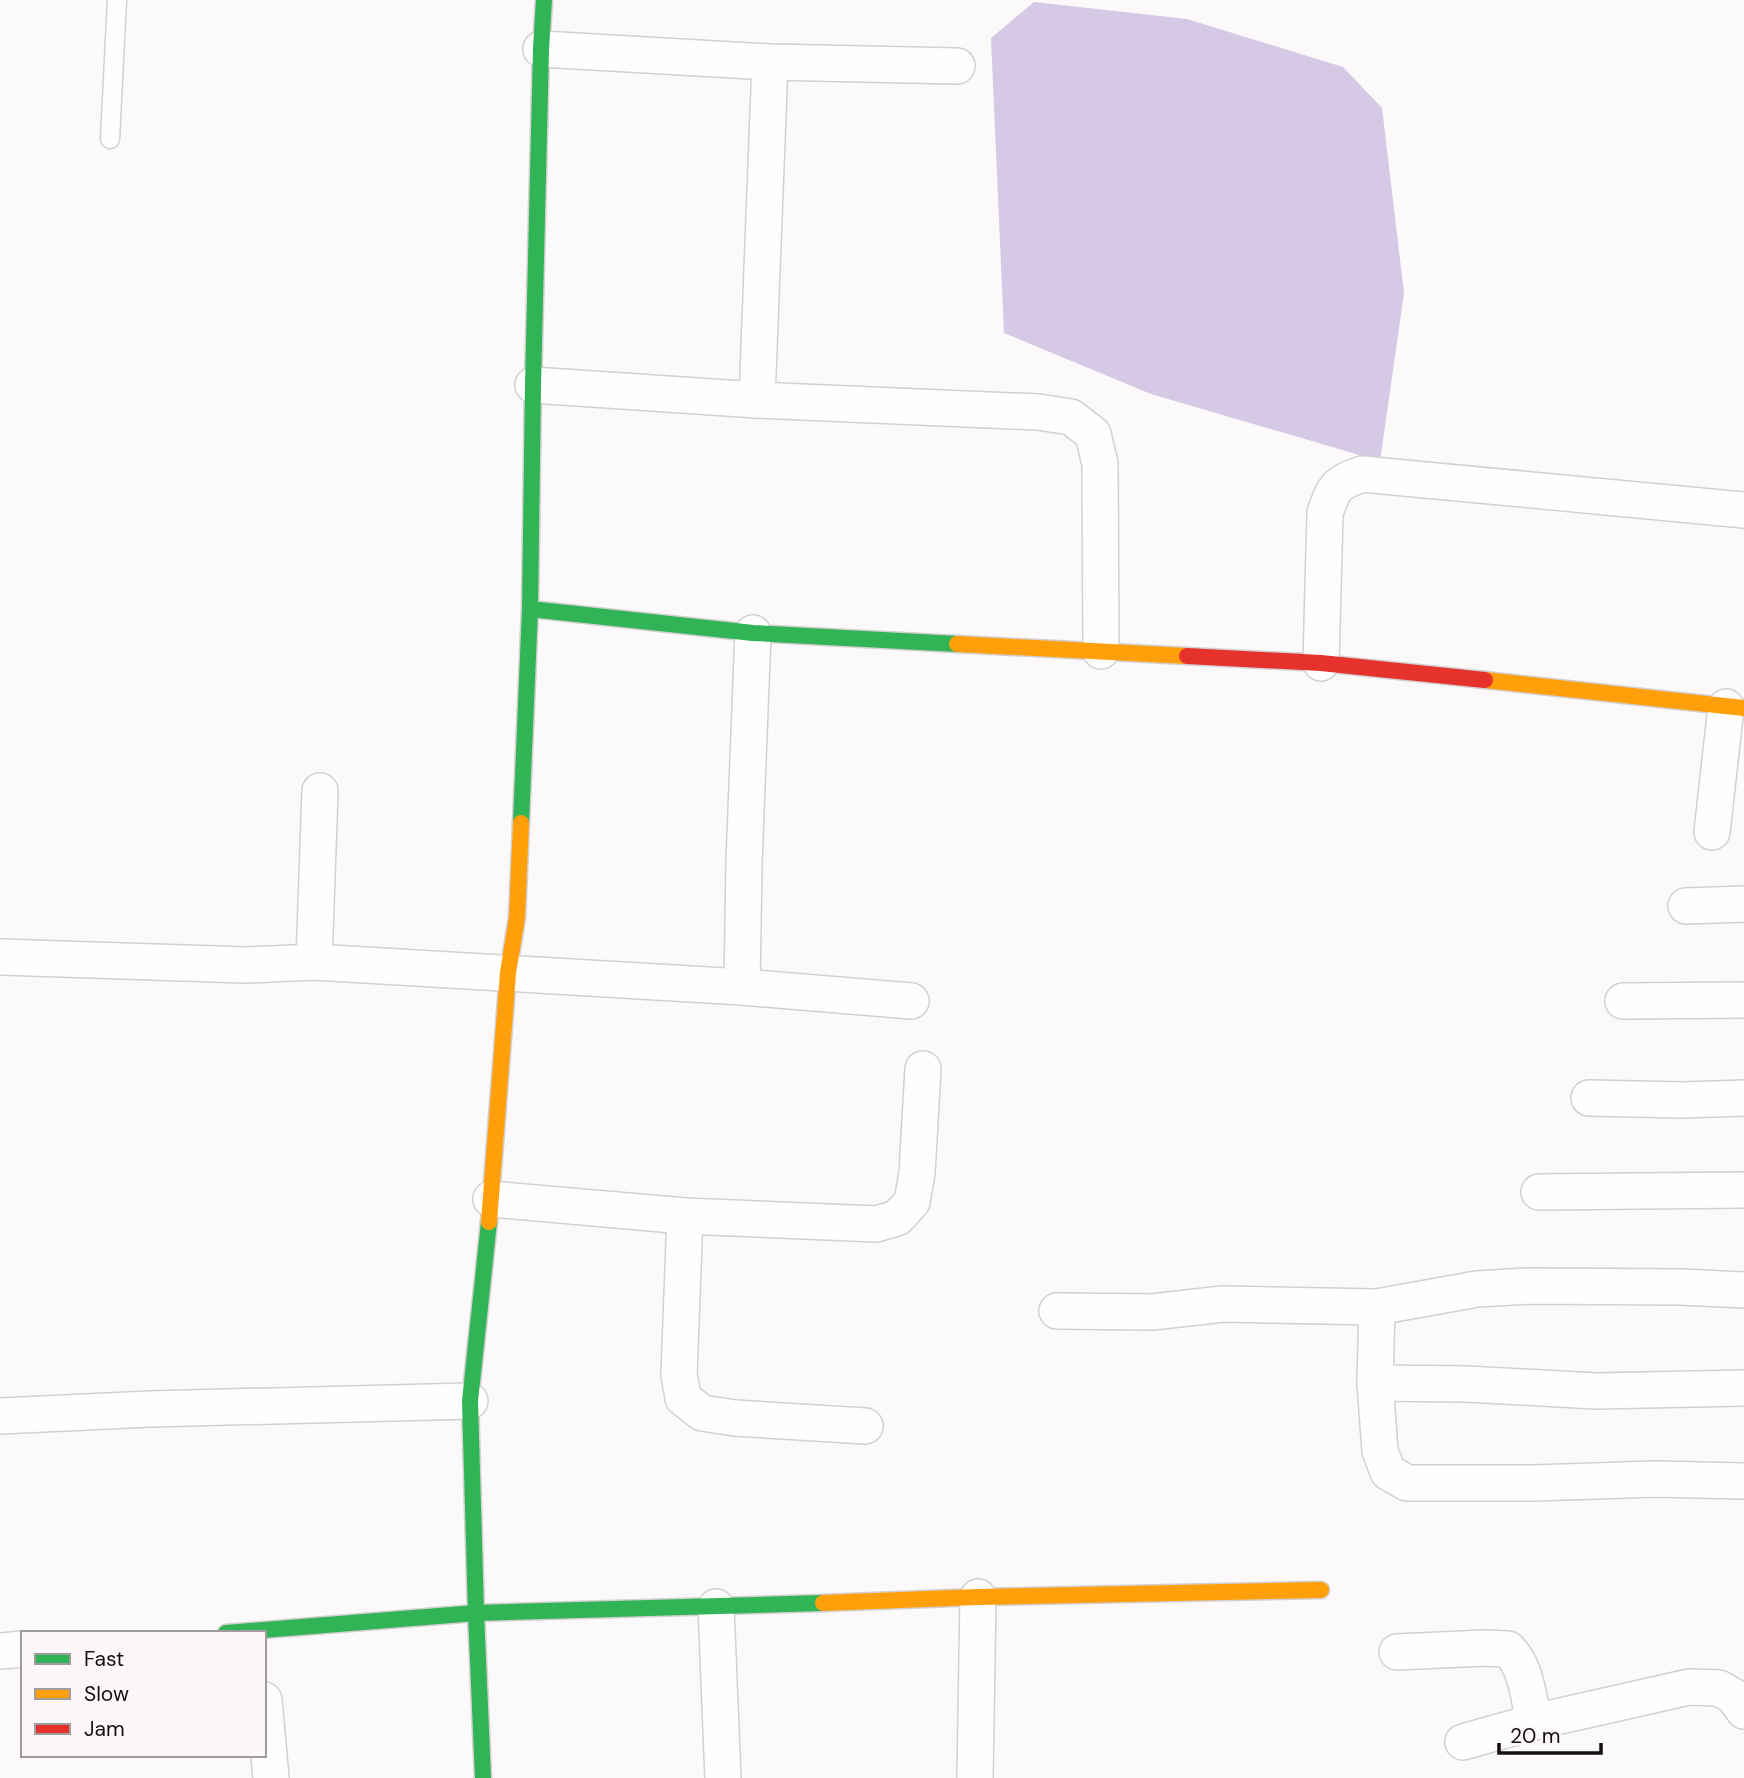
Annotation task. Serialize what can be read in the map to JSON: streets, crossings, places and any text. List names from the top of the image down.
{
  "legend": ["Fast", "Slow", "Jam"],
  "scale_bar": "20 m"
}
